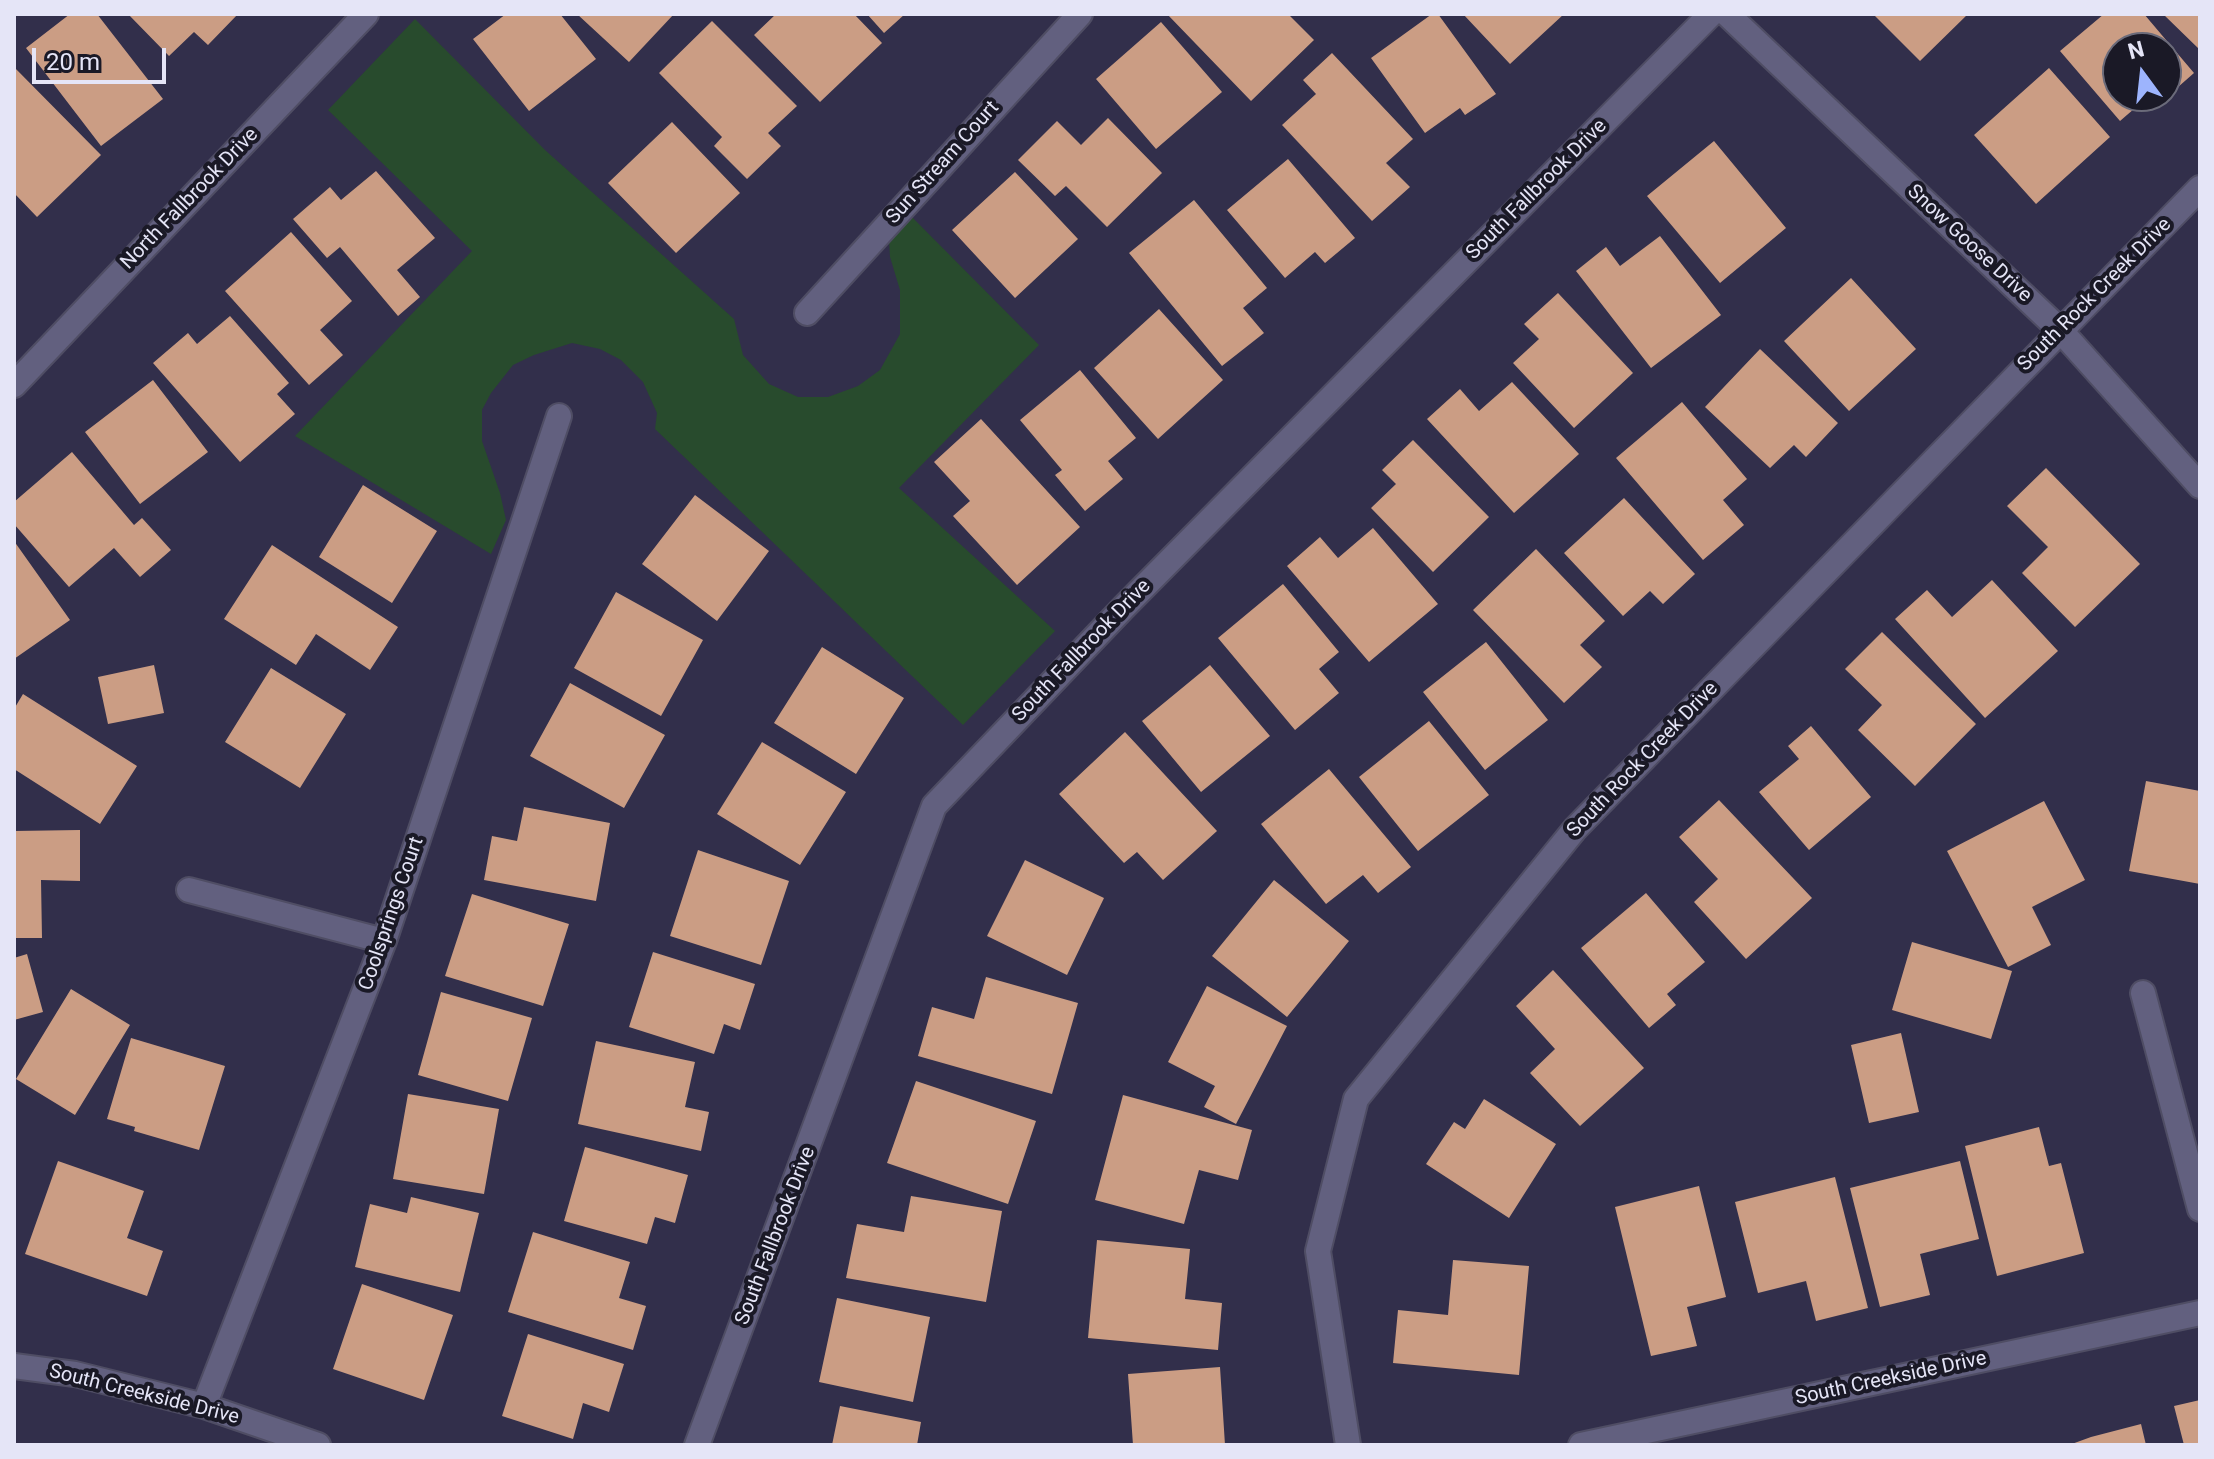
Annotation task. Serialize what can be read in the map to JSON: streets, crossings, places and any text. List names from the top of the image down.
{
  "streets": {
    "street": [
      "Sun Stream Court",
      "South Fallbrook Drive",
      "North Fallbrook Drive",
      "Snow Goose Drive",
      "South Rock Creek Drive",
      "Coolsprings Court",
      "South Creekside Drive"
    ]
  },
  "crossings": [
    ["Snow Goose Drive", "South Rock Creek Drive"],
    ["Coolsprings Court", "South Creekside Drive"]
  ],
  "scale_bar": "20 m",
  "north": "top"
}
